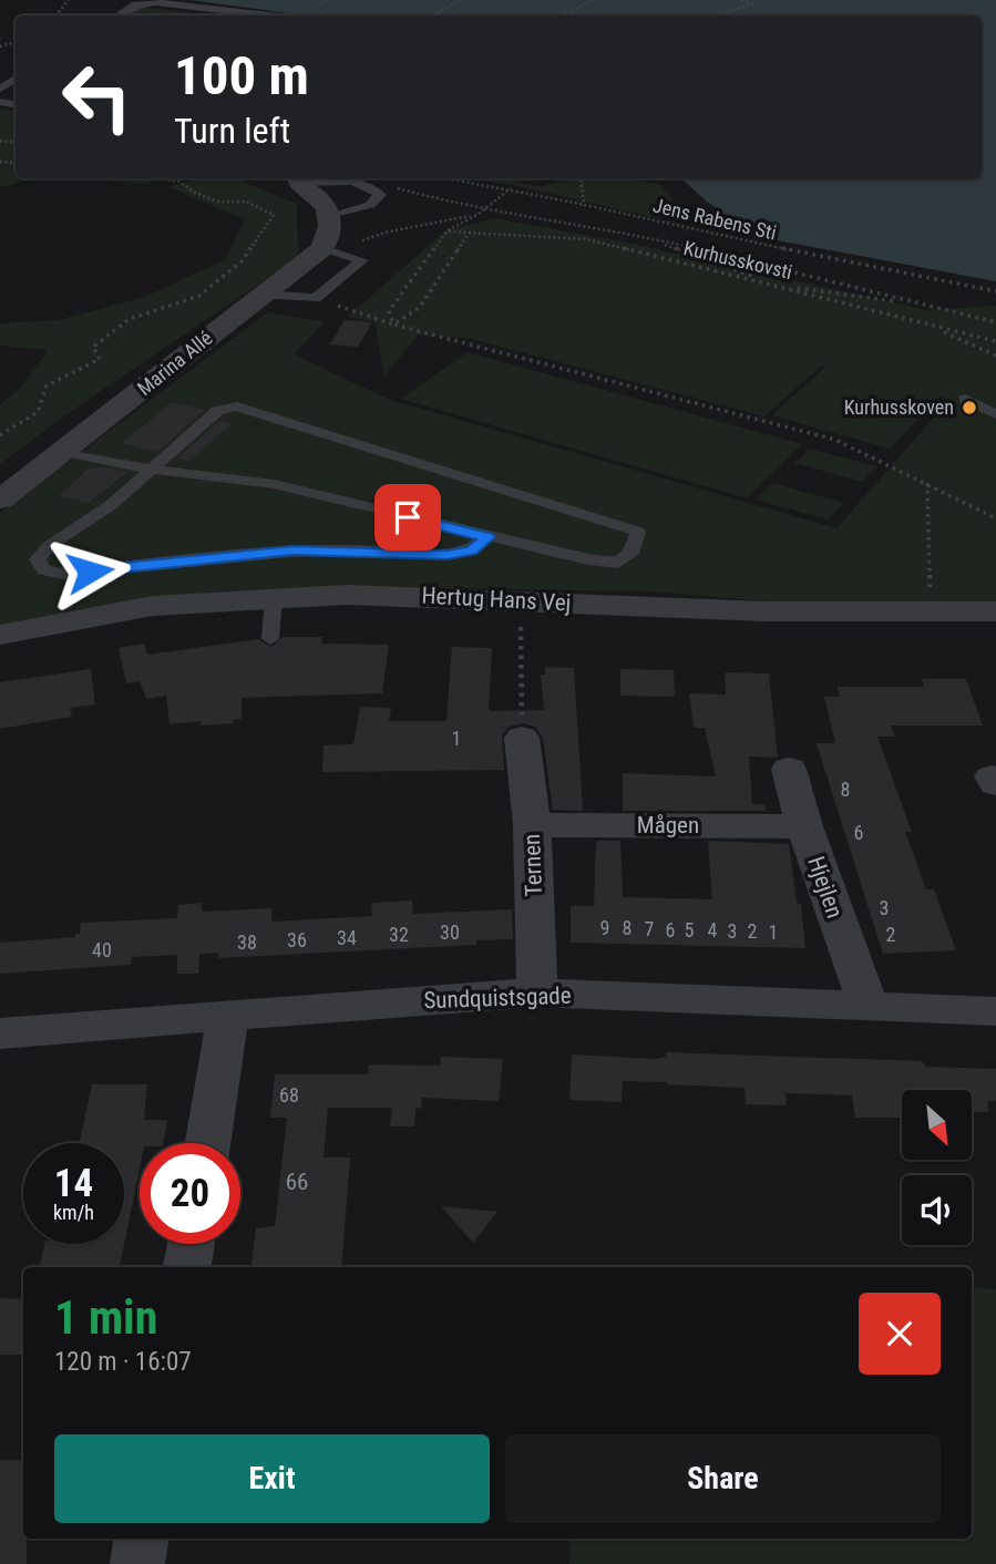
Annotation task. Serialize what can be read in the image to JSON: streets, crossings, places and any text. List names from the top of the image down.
{
  "streets": {
    "street": [
      "Marina Allé",
      "Hertug Hans Vej",
      "Mågen",
      "Ternen",
      "Hjejlen",
      "Sundquistsgade"
    ],
    "path": ["Jens Rabens Sti", "Kurhusskovsti"]
  },
  "crossings": [
    ["Mågen", "Ternen"],
    ["Mågen", "Hjejlen"],
    ["Ternen", "Sundquistsgade"],
    ["Hjejlen", "Sundquistsgade"]
  ],
  "places": ["Kurhusskoven"],
  "house_numbers": [
    "1",
    "8",
    "6",
    "3",
    "9",
    "8",
    "7",
    "6",
    "5",
    "4",
    "3",
    "2",
    "30",
    "1",
    "32",
    "2",
    "34",
    "36",
    "38",
    "40",
    "68",
    "66"
  ],
  "north": "bottom right",
  "page": {
    "turn": ["100 m", "Turn left"],
    "speed": "14 km/h",
    "limit": "20",
    "heading": ["1 min", "120 m · 16:07"],
    "buttons": ["Exit", "Share"]
  }
}
